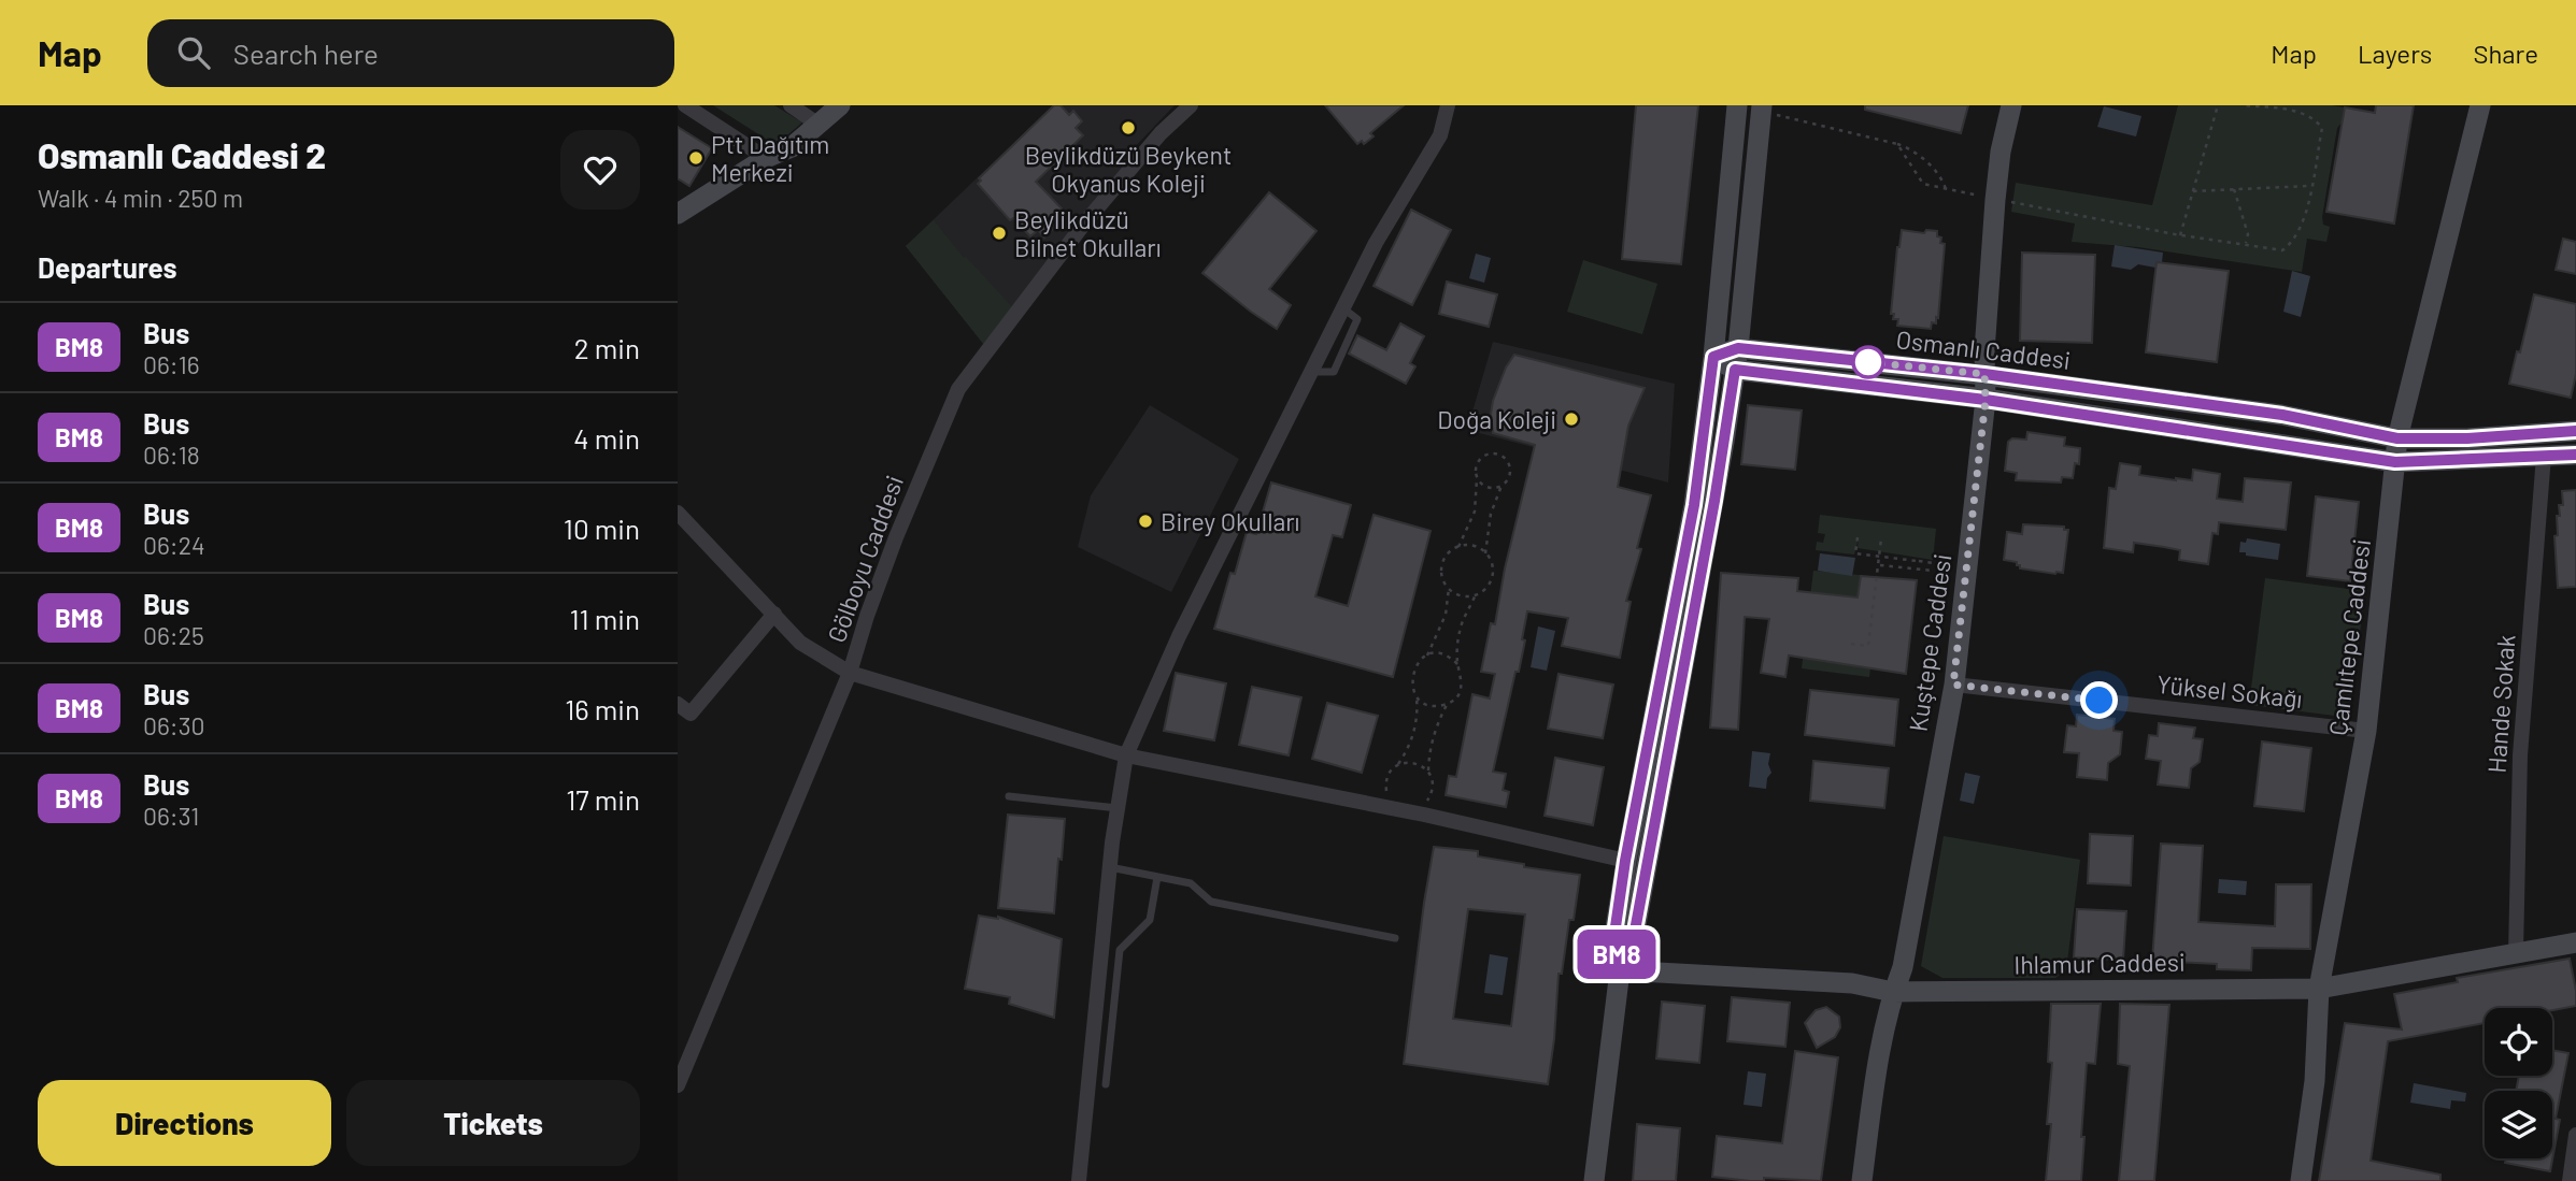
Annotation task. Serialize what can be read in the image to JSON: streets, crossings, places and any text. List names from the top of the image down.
{
  "streets": {
    "street": [
      "Osmanlı Caddesi",
      "Gölboyu Caddesi",
      "Çamlıtepe Caddesi",
      "Kuştepe Caddesi",
      "Yüksel Sokağı",
      "Hande Sokak",
      "Ihlamur Caddesi"
    ]
  },
  "crossings": [
    ["Osmanlı Caddesi", "Çamlıtepe Caddesi"],
    ["Osmanlı Caddesi", "Kuştepe Caddesi"],
    ["Osmanlı Caddesi", "Hande Sokak"],
    ["Çamlıtepe Caddesi", "Yüksel Sokağı"],
    ["Çamlıtepe Caddesi", "Ihlamur Caddesi"],
    ["Kuştepe Caddesi", "Yüksel Sokağı"],
    ["Kuştepe Caddesi", "Ihlamur Caddesi"],
    ["Hande Sokak", "Ihlamur Caddesi"]
  ],
  "places": [
    "Beylikdüzü Beykent Okyanus Koleji",
    "Ptt Dağıtım Merkezi",
    "Beylikdüzü Bilnet Okulları",
    "Doğa Koleji",
    "Birey Okulları"
  ],
  "lines": ["bus line BM8"],
  "page": {
    "header": "Map",
    "search": "Search here",
    "nav": ["Map", "Layers", "Share"],
    "heading": [
      ["Osmanlı Caddesi 2", "Walk · 4 min · 250 m"],
      "Departures"
    ],
    "on_map": "BM8",
    "list": [
      {
        "mark": "BM8",
        "name": "Bus",
        "note": "06:16",
        "value": "2 min"
      },
      {
        "mark": "BM8",
        "name": "Bus",
        "note": "06:18",
        "value": "4 min"
      },
      {
        "mark": "BM8",
        "name": "Bus",
        "note": "06:24",
        "value": "10 min"
      },
      {
        "mark": "BM8",
        "name": "Bus",
        "note": "06:25",
        "value": "11 min"
      },
      {
        "mark": "BM8",
        "name": "Bus",
        "note": "06:30",
        "value": "16 min"
      },
      {
        "mark": "BM8",
        "name": "Bus",
        "note": "06:31",
        "value": "17 min"
      }
    ],
    "buttons": ["Directions", "Tickets"]
  }
}
